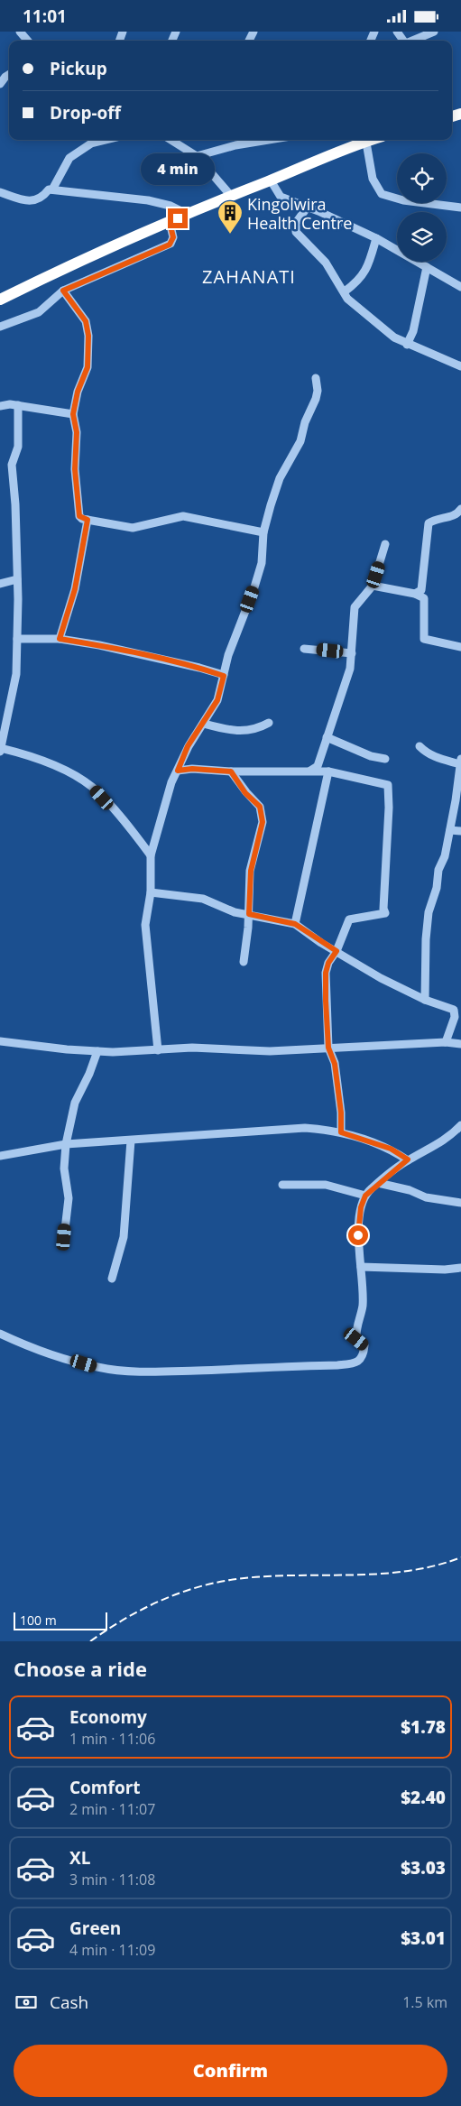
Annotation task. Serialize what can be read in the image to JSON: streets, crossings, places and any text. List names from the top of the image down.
{
  "districts": ["ZAHANATI"],
  "places": {
    "building": ["Kingolwira Health Centre"]
  },
  "scale_bar": "100 m",
  "page": {
    "status": "11:01",
    "banner": ["Pickup", "Drop-off"],
    "bubble": "4 min",
    "scale": "100 m",
    "heading": "Choose a ride",
    "list": [
      {
        "name": "Economy",
        "note": "1 min · 11:06",
        "value": "$1.78"
      },
      {
        "name": "Comfort",
        "note": "2 min · 11:07",
        "value": "$2.40"
      },
      {
        "name": "XL",
        "note": "3 min · 11:08",
        "value": "$3.03"
      },
      {
        "name": "Green",
        "note": "4 min · 11:09",
        "value": "$3.01"
      }
    ],
    "pay": ["Cash", "1.5 km"],
    "buttons": "Confirm"
  }
}
